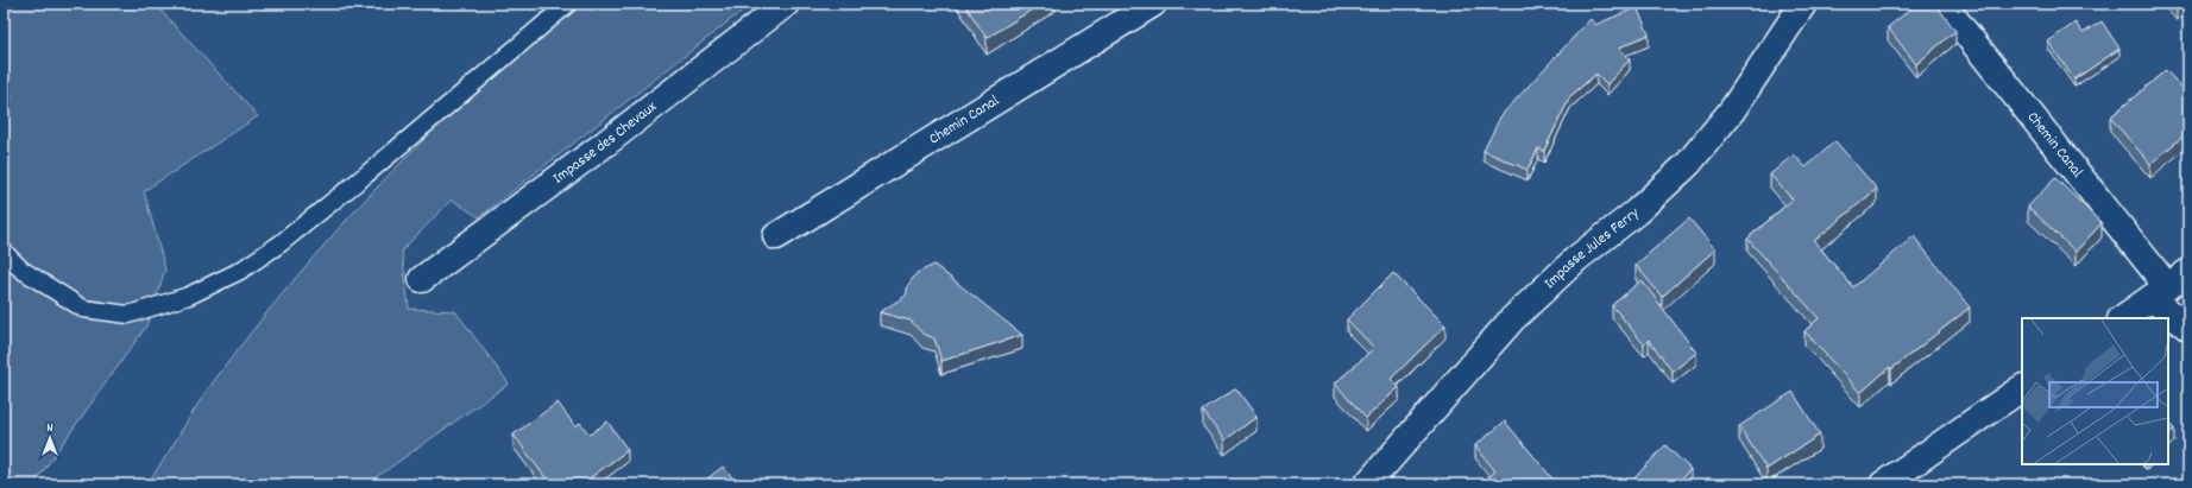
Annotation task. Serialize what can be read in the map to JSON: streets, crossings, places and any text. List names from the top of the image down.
{
  "streets": {
    "street": ["Chemin Canal", "Impasse des Chevaux", "Impasse Jules Ferry"]
  },
  "north": "top"
}
